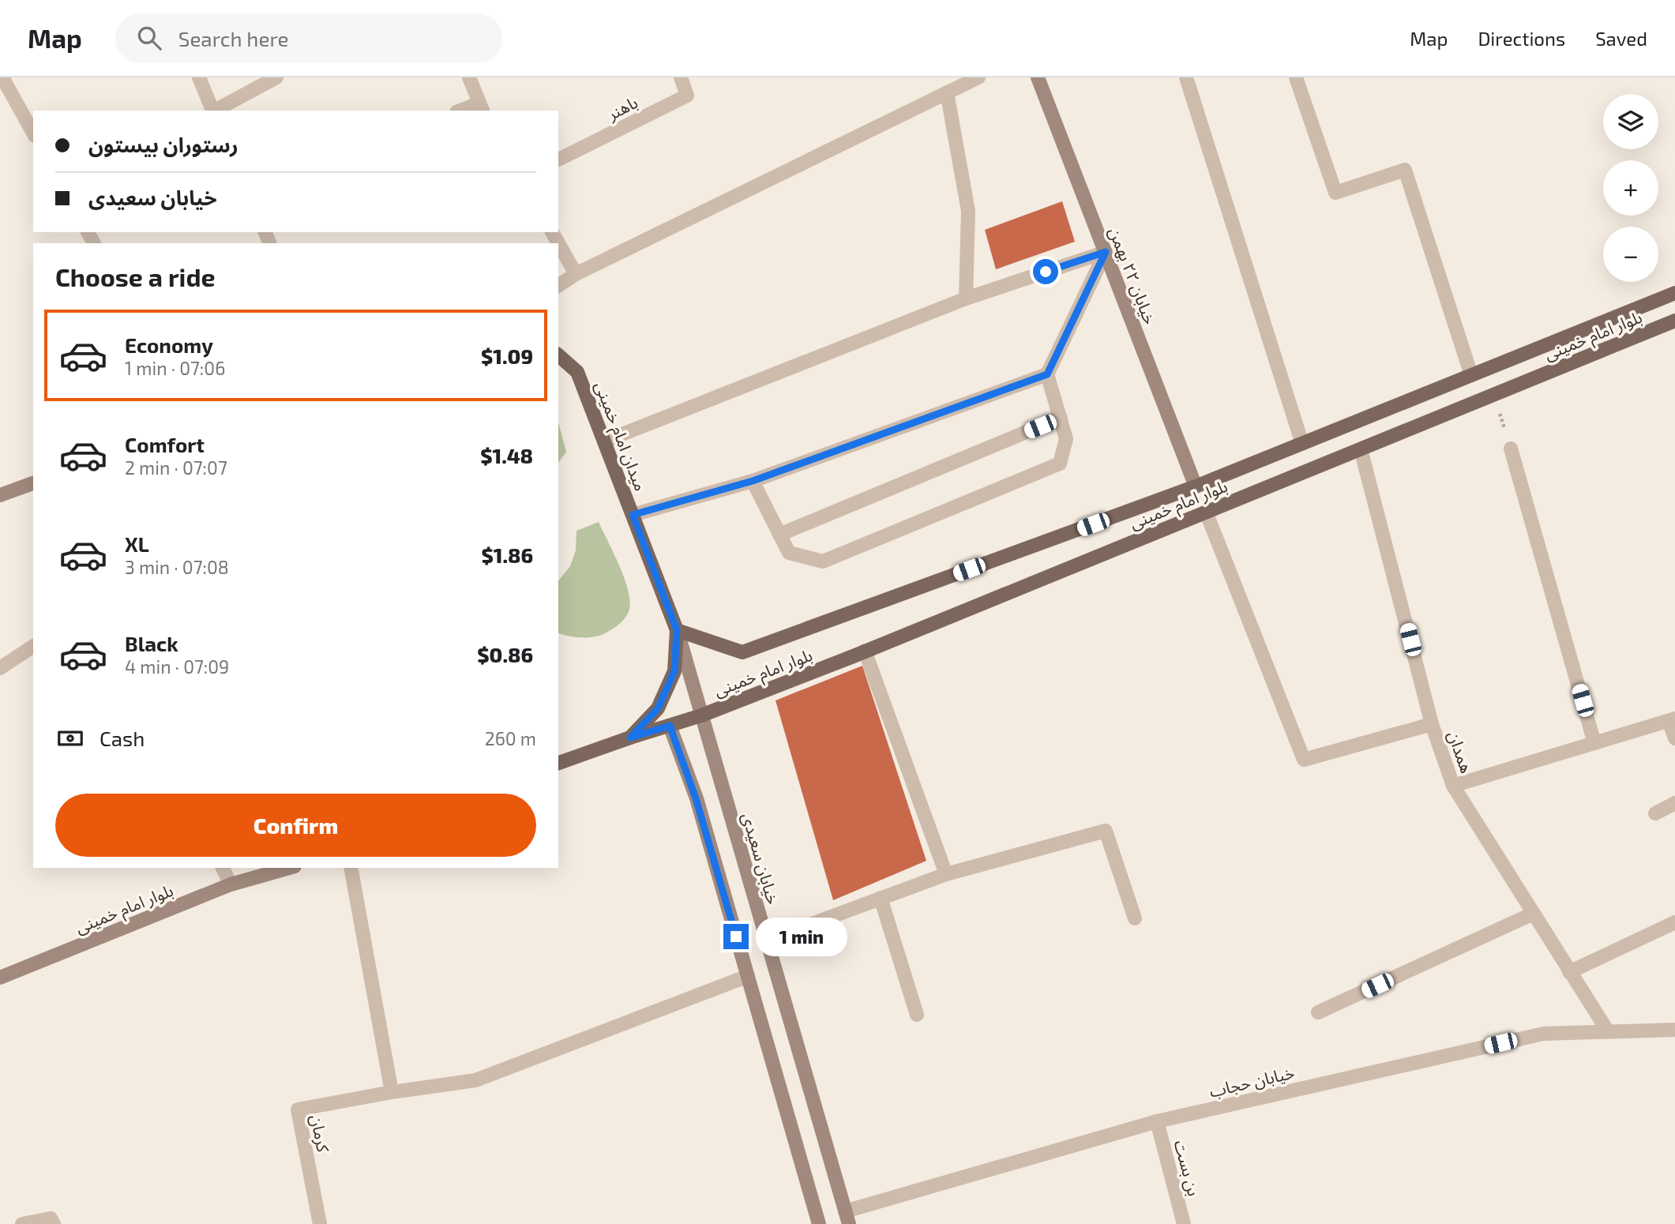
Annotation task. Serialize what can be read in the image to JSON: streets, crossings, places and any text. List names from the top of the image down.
{
  "streets": {
    "main road": [
      "خیابان ۲۲ بهمن",
      "بلوار امام خمینی",
      "میدان امام خمینی",
      "خیابان سعیدی"
    ],
    "street": [
      "باهنر",
      "همدان",
      "خیابان حجاب",
      "کرمان",
      "بن بست"
    ]
  },
  "crossings": [
    ["خیابان ۲۲ بهمن", "بلوار امام خمینی"],
    ["بلوار امام خمینی", "میدان امام خمینی"],
    ["بلوار امام خمینی", "همدان"],
    ["بلوار امام خمینی", "خیابان سعیدی"],
    ["میدان امام خمینی", "خیابان سعیدی"],
    ["همدان", "خیابان حجاب"],
    ["خیابان سعیدی", "خیابان حجاب"],
    ["خیابان حجاب", "بن بست"]
  ],
  "page": {
    "header": "Map",
    "search": "Search here",
    "nav": ["Map", "Directions", "Saved"],
    "map_buttons": ["+", "−"],
    "banner": ["رستوران بیستون", "خیابان سعیدی"],
    "heading": "Choose a ride",
    "list": [
      {
        "name": "Economy",
        "note": "1 min · 07:06",
        "value": "$1.09"
      },
      {
        "name": "Comfort",
        "note": "2 min · 07:07",
        "value": "$1.48"
      },
      {
        "name": "XL",
        "note": "3 min · 07:08",
        "value": "$1.86"
      },
      {
        "name": "Black",
        "note": "4 min · 07:09",
        "value": "$0.86"
      }
    ],
    "pay": ["Cash", "260 m"],
    "buttons": "Confirm",
    "bubble": "1 min"
  }
}
